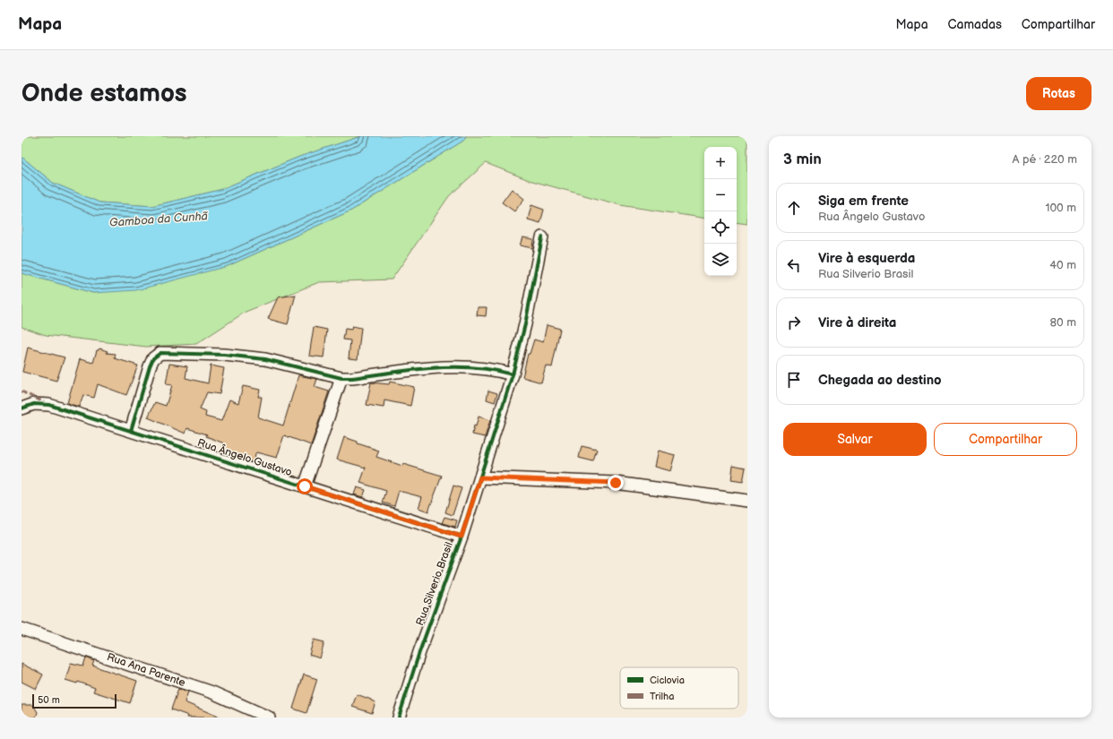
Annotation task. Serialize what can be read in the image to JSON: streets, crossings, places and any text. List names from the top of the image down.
{
  "streets": {
    "street": ["Rua Ângelo Gustavo", "Rua Silverio Brasil", "Rua Ana Parente"]
  },
  "crossings": [
    ["Rua Ângelo Gustavo", "Rua Silverio Brasil"]
  ],
  "water": ["Gamboa da Cunhã"],
  "legend": ["Ciclovia", "Trilha"],
  "scale_bar": "50 m",
  "page": {
    "header": "Mapa",
    "nav": ["Mapa", "Camadas", "Compartilhar"],
    "buttons": [
      "Rotas",
      ["Salvar", "Compartilhar"]
    ],
    "title": "Onde estamos",
    "heading": ["3 min", "A pé · 220 m"],
    "map_buttons": ["+", "−"],
    "list": [
      ["Siga em frente", "Rua Ângelo Gustavo", "100 m"],
      ["Vire à esquerda", "Rua Silverio Brasil", "40 m"],
      ["Vire à direita", "80 m"],
      "Chegada ao destino"
    ],
    "scale": "50 m"
  }
}
